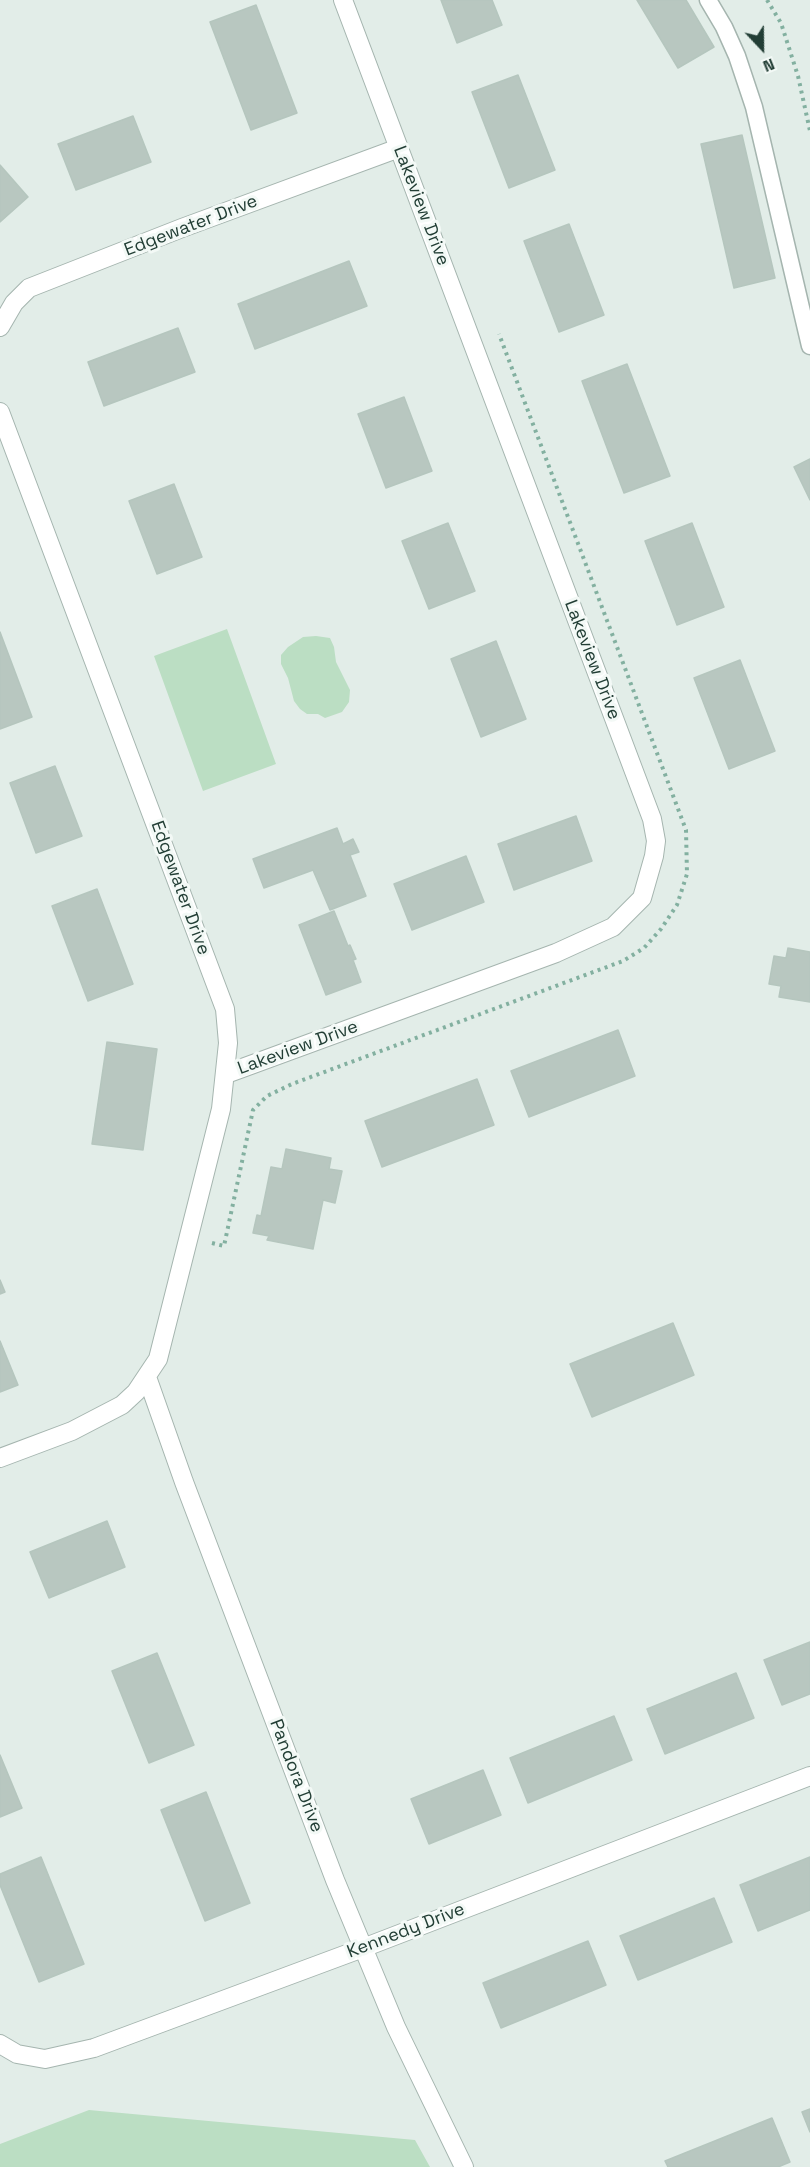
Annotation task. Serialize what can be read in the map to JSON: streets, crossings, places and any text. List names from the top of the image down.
{
  "streets": {
    "street": [
      "Lakeview Drive",
      "Edgewater Drive",
      "Pandora Drive",
      "Kennedy Drive"
    ]
  },
  "crossings": [
    ["Lakeview Drive", "Edgewater Drive"],
    ["Edgewater Drive", "Pandora Drive"],
    ["Pandora Drive", "Kennedy Drive"]
  ],
  "north": "bottom"
}
